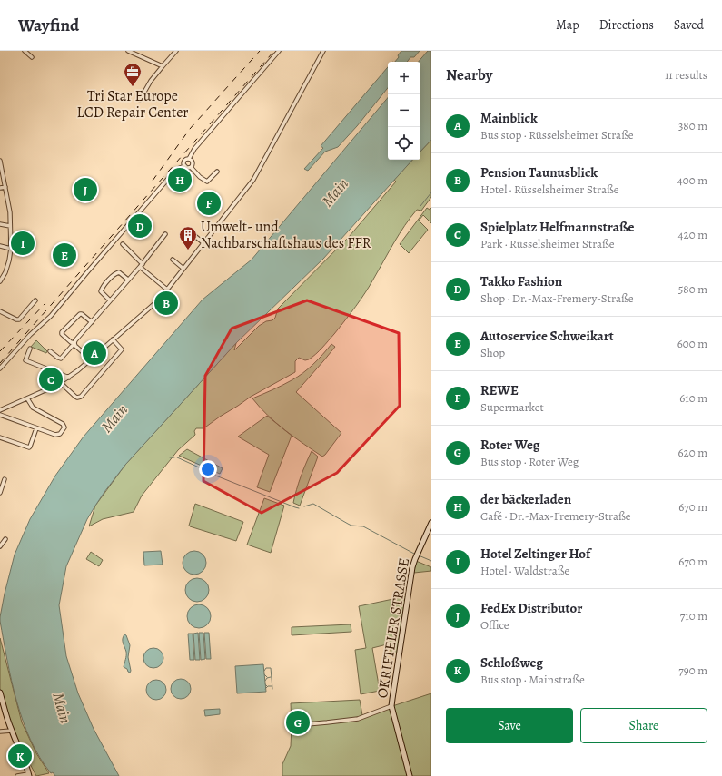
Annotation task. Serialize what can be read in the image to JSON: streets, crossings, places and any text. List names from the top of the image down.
{
  "streets": {
    "street": ["OKRIFTELER STRASSE"]
  },
  "water": ["Main"],
  "places": {
    "office": ["Tri Star Europe LCD Repair Center"],
    "building": ["Umwelt- und Nachbarschaftshaus des FFR"]
  },
  "page": {
    "header": "Wayfind",
    "nav": ["Map", "Directions", "Saved"],
    "heading": ["Nearby", "11 results"],
    "map_buttons": ["+", "−"],
    "list": [
      {
        "mark": "A",
        "name": "Mainblick",
        "note": "Bus stop · Rüsselsheimer Straße",
        "value": "380 m"
      },
      {
        "mark": "B",
        "name": "Pension Taunusblick",
        "note": "Hotel · Rüsselsheimer Straße",
        "value": "400 m"
      },
      {
        "mark": "C",
        "name": "Spielplatz Helfmannstraße",
        "note": "Park · Rüsselsheimer Straße",
        "value": "420 m"
      },
      {
        "mark": "D",
        "name": "Takko Fashion",
        "note": "Shop · Dr.-Max-Fremery-Straße",
        "value": "580 m"
      },
      {
        "mark": "E",
        "name": "Autoservice Schweikart",
        "note": "Shop",
        "value": "600 m"
      },
      {
        "mark": "F",
        "name": "REWE",
        "note": "Supermarket",
        "value": "610 m"
      },
      {
        "mark": "G",
        "name": "Roter Weg",
        "note": "Bus stop · Roter Weg",
        "value": "620 m"
      },
      {
        "mark": "H",
        "name": "der bäckerladen",
        "note": "Café · Dr.-Max-Fremery-Straße",
        "value": "670 m"
      },
      {
        "mark": "I",
        "name": "Hotel Zeltinger Hof",
        "note": "Hotel · Waldstraße",
        "value": "670 m"
      },
      {
        "mark": "J",
        "name": "FedEx Distributor",
        "note": "Office",
        "value": "710 m"
      },
      {
        "mark": "K",
        "name": "Schloßweg",
        "note": "Bus stop · Mainstraße",
        "value": "790 m"
      }
    ],
    "pins": [
      "H",
      "J",
      "F",
      "D",
      "I",
      "E",
      "B",
      "A",
      "C",
      "G",
      "K"
    ],
    "buttons": ["Save", "Share"]
  }
}
